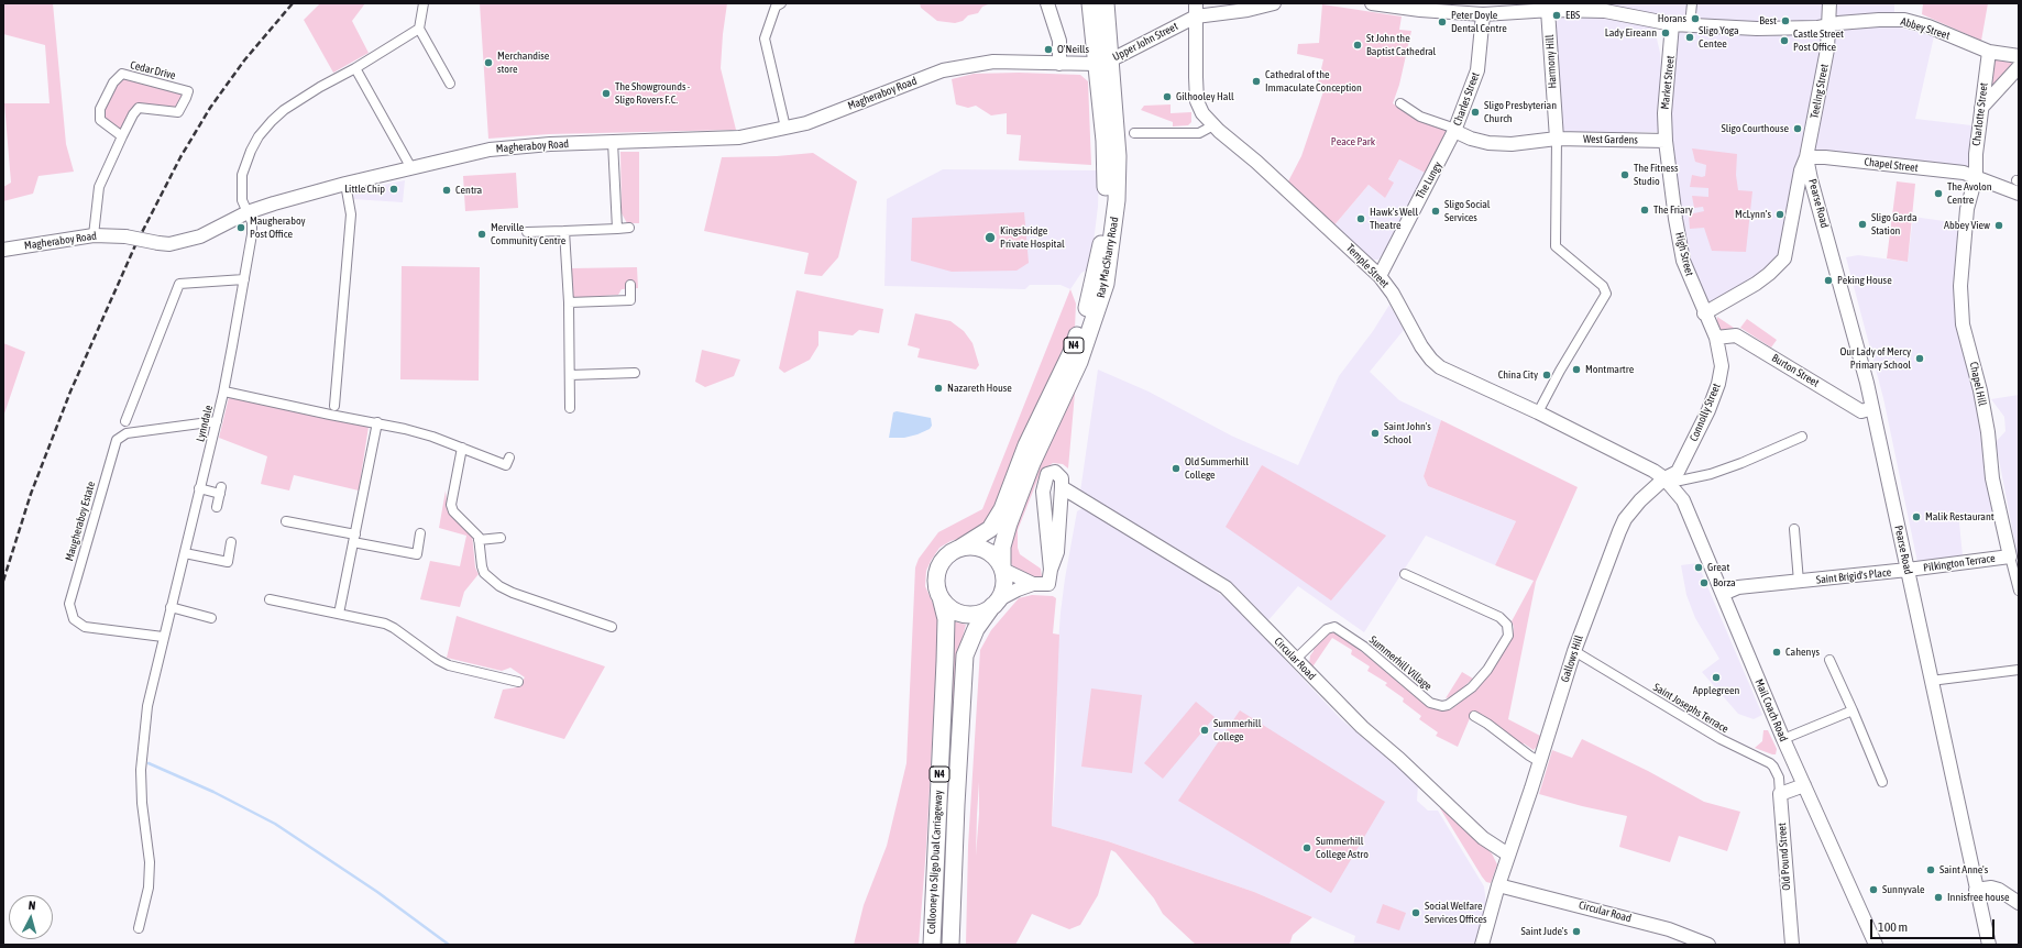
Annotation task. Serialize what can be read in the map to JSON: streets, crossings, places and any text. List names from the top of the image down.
{
  "streets": {
    "highway": ["Ray MacSharry Road", "N4", "Collooney to Sligo Dual Carriageway"],
    "street": [
      "Abbey Street",
      "Upper John Street",
      "Harmony Hill",
      "Cedar Drive",
      "Market Street",
      "Teeling Street",
      "Magheraboy Road",
      "Charles Street",
      "Charlotte Street",
      "West Gardens",
      "Chapel Street",
      "The Lungy",
      "Pearse Road",
      "High Street",
      "Temple Street",
      "Burton Street",
      "Chapel Hill",
      "Connolly Street",
      "Lynndale",
      "Maugheraboy Estate",
      "Pilkington Terrace",
      "Saint Brigid's Place",
      "Circular Road",
      "Gallows Hill",
      "Summerhill Village",
      "Saint Josephs Terrace",
      "Mail Coach Road",
      "Old Pound Street"
    ]
  },
  "crossings": [
    ["Abbey Street", "Harmony Hill"],
    ["Abbey Street", "Market Street"],
    ["Abbey Street", "Teeling Street"],
    ["Abbey Street", "Charles Street"],
    ["Abbey Street", "Charlotte Street"],
    ["Upper John Street", "Magheraboy Road"],
    ["Upper John Street", "Ray MacSharry Road"],
    ["Upper John Street", "Temple Street"],
    ["Upper John Street", "N4"],
    ["Harmony Hill", "West Gardens"],
    ["Cedar Drive", "Magheraboy Road"],
    ["Market Street", "West Gardens"],
    ["Market Street", "High Street"],
    ["Teeling Street", "Chapel Street"],
    ["Teeling Street", "Pearse Road"],
    ["Teeling Street", "High Street"],
    ["Teeling Street", "Connolly Street"],
    ["Magheraboy Road", "Lynndale"],
    ["Charles Street", "West Gardens"],
    ["Charles Street", "The Lungy"],
    ["Charlotte Street", "Chapel Street"],
    ["Charlotte Street", "Chapel Hill"],
    ["West Gardens", "The Lungy"],
    ["West Gardens", "High Street"],
    ["Chapel Street", "Pearse Road"],
    ["Chapel Street", "Chapel Hill"],
    ["The Lungy", "Temple Street"],
    ["Pearse Road", "Burton Street"],
    ["Pearse Road", "Pilkington Terrace"],
    ["Pearse Road", "Saint Brigid's Place"],
    ["High Street", "Connolly Street"],
    ["Ray MacSharry Road", "N4"],
    ["Ray MacSharry Road", "Collooney to Sligo Dual Carriageway"],
    ["Temple Street", "Connolly Street"],
    ["Temple Street", "Gallows Hill"],
    ["Temple Street", "Mail Coach Road"],
    ["N4", "Collooney to Sligo Dual Carriageway"],
    ["Burton Street", "Connolly Street"],
    ["Chapel Hill", "Pilkington Terrace"],
    ["Connolly Street", "Gallows Hill"],
    ["Connolly Street", "Mail Coach Road"],
    ["Lynndale", "Maugheraboy Estate"],
    ["Pilkington Terrace", "Saint Brigid's Place"],
    ["Saint Brigid's Place", "Mail Coach Road"],
    ["Circular Road", "Gallows Hill"],
    ["Circular Road", "Summerhill Village"],
    ["Gallows Hill", "Saint Josephs Terrace"],
    ["Gallows Hill", "Mail Coach Road"],
    ["Saint Josephs Terrace", "Old Pound Street"]
  ],
  "parks": ["Peace Park"],
  "places": [
    "EBS",
    "Horans",
    "Best",
    "Peter Doyle Dental Centre",
    "Lady Eireann",
    "Sligo Yoga Centee",
    "Castle Street Post Office",
    "St John the Baptist Cathedral",
    "O'Neills",
    "Merchandise store",
    "Cathedral of the Immaculate Conception",
    "The Showgrounds - Sligo Rovers F.C.",
    "Gilhooley Hall",
    "Sligo Presbyterian Church",
    "Sligo Courthouse",
    "The Fitness Studio",
    "Little Chip",
    "Centra",
    "The Avolon Centre",
    "The Friary",
    "Sligo Social Services",
    "McLynn’s",
    "Hawk's Well Theatre",
    "Sligo Garda Station",
    "Abbey View",
    "Maugheraboy Post Office",
    "Merville Community Centre",
    "Kingsbridge Private Hospital",
    "Peking House",
    "Our Lady of Mercy Primary School",
    "Montmartre",
    "China City",
    "Nazareth House",
    "Saint John's School",
    "Old Summerhill College",
    "Malik Restaurant",
    "Great",
    "Borza",
    "Cahenys",
    "Applegreen",
    "Summerhill College",
    "Summerhill College Astro",
    "Saint Anne's",
    "Sunnyvale",
    "Innisfree house",
    "Social Welfare Services Offices",
    "Saint Jude's"
  ],
  "scale_bar": "100 m",
  "north": "top"
}
